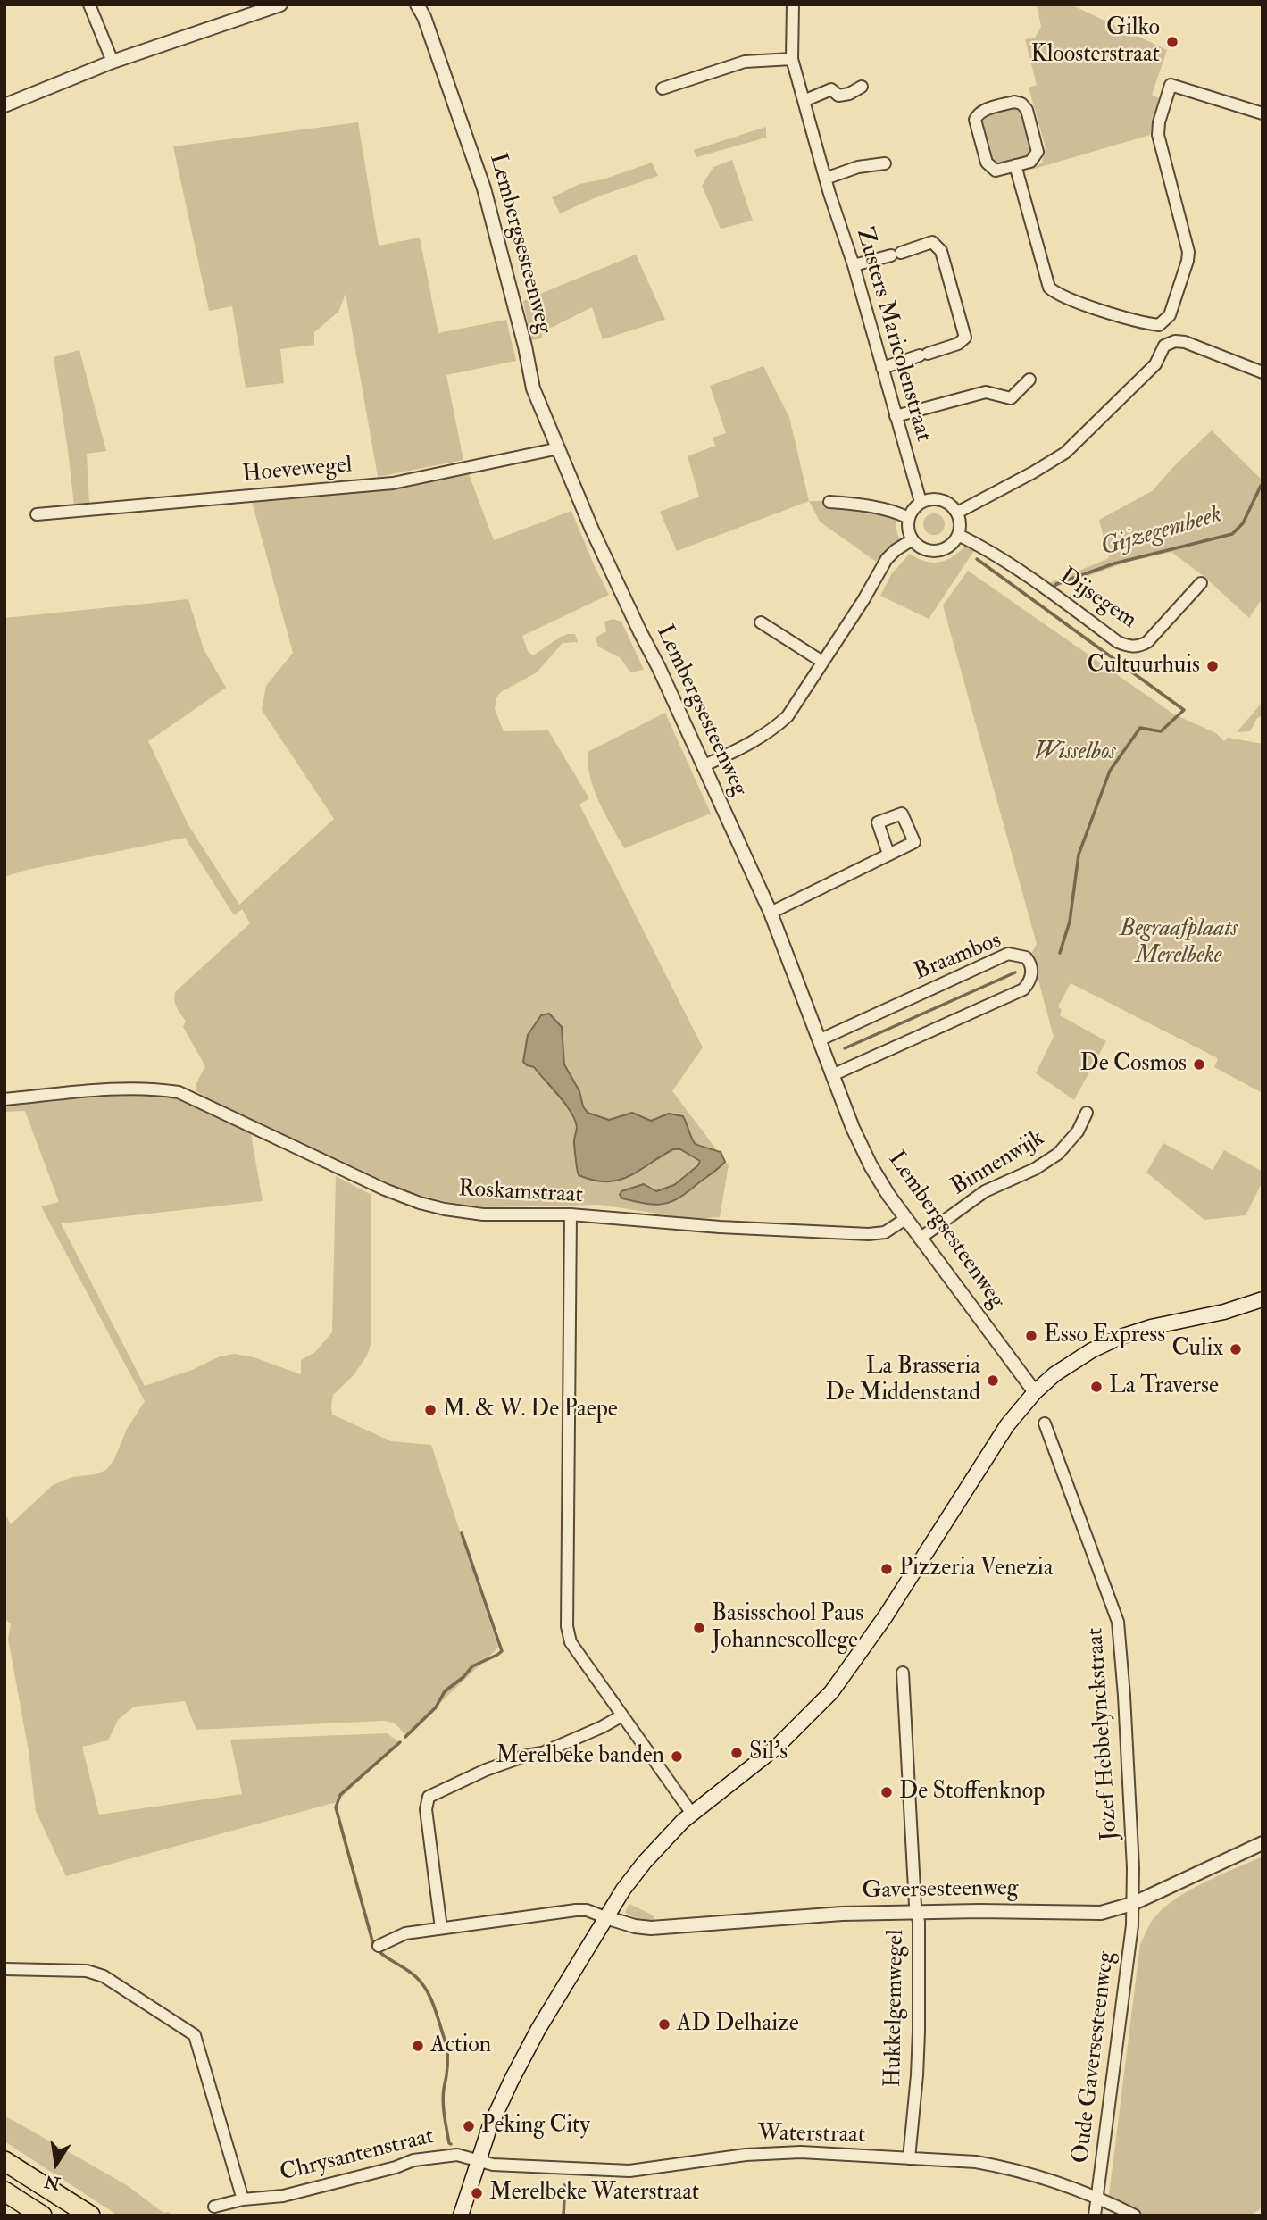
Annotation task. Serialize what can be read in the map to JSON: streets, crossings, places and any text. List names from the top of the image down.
{
  "streets": {
    "street": [
      "Lembergsesteenweg",
      "Zusters Maricolenstraat",
      "Hoevewegel",
      "Dijsegem",
      "Braambos",
      "Binnenwijk",
      "Roskamstraat",
      "Jozef Hebbelynckstraat",
      "Gaversesteenweg",
      "Hukkelgemwegel",
      "Oude Gaversesteenweg",
      "Waterstraat",
      "Chrysantenstraat"
    ]
  },
  "crossings": [
    ["Lembergsesteenweg", "Hoevewegel"],
    ["Lembergsesteenweg", "Braambos"],
    ["Lembergsesteenweg", "Binnenwijk"],
    ["Lembergsesteenweg", "Roskamstraat"],
    ["Zusters Maricolenstraat", "Dijsegem"],
    ["Jozef Hebbelynckstraat", "Gaversesteenweg"],
    ["Jozef Hebbelynckstraat", "Oude Gaversesteenweg"],
    ["Gaversesteenweg", "Hukkelgemwegel"],
    ["Gaversesteenweg", "Oude Gaversesteenweg"],
    ["Hukkelgemwegel", "Waterstraat"],
    ["Oude Gaversesteenweg", "Waterstraat"],
    ["Waterstraat", "Chrysantenstraat"]
  ],
  "water": ["Gijzegembeek"],
  "parks": ["Wisselbos", "Begraafplaats Merelbeke"],
  "places": [
    "Gilko Kloosterstraat",
    "Cultuurhuis",
    "De Cosmos",
    "Esso Express",
    "Culix",
    "La Brasseria De Middenstand",
    "La Traverse",
    "M. & W. De Paepe",
    "Pizzeria Venezia",
    "Basisschool Paus Johannescollege",
    "Sil's",
    "Merelbeke banden",
    "De Stoffenknop",
    "AD Delhaize",
    "Action",
    "Peking City",
    "Merelbeke Waterstraat"
  ],
  "north": "bottom"
}
